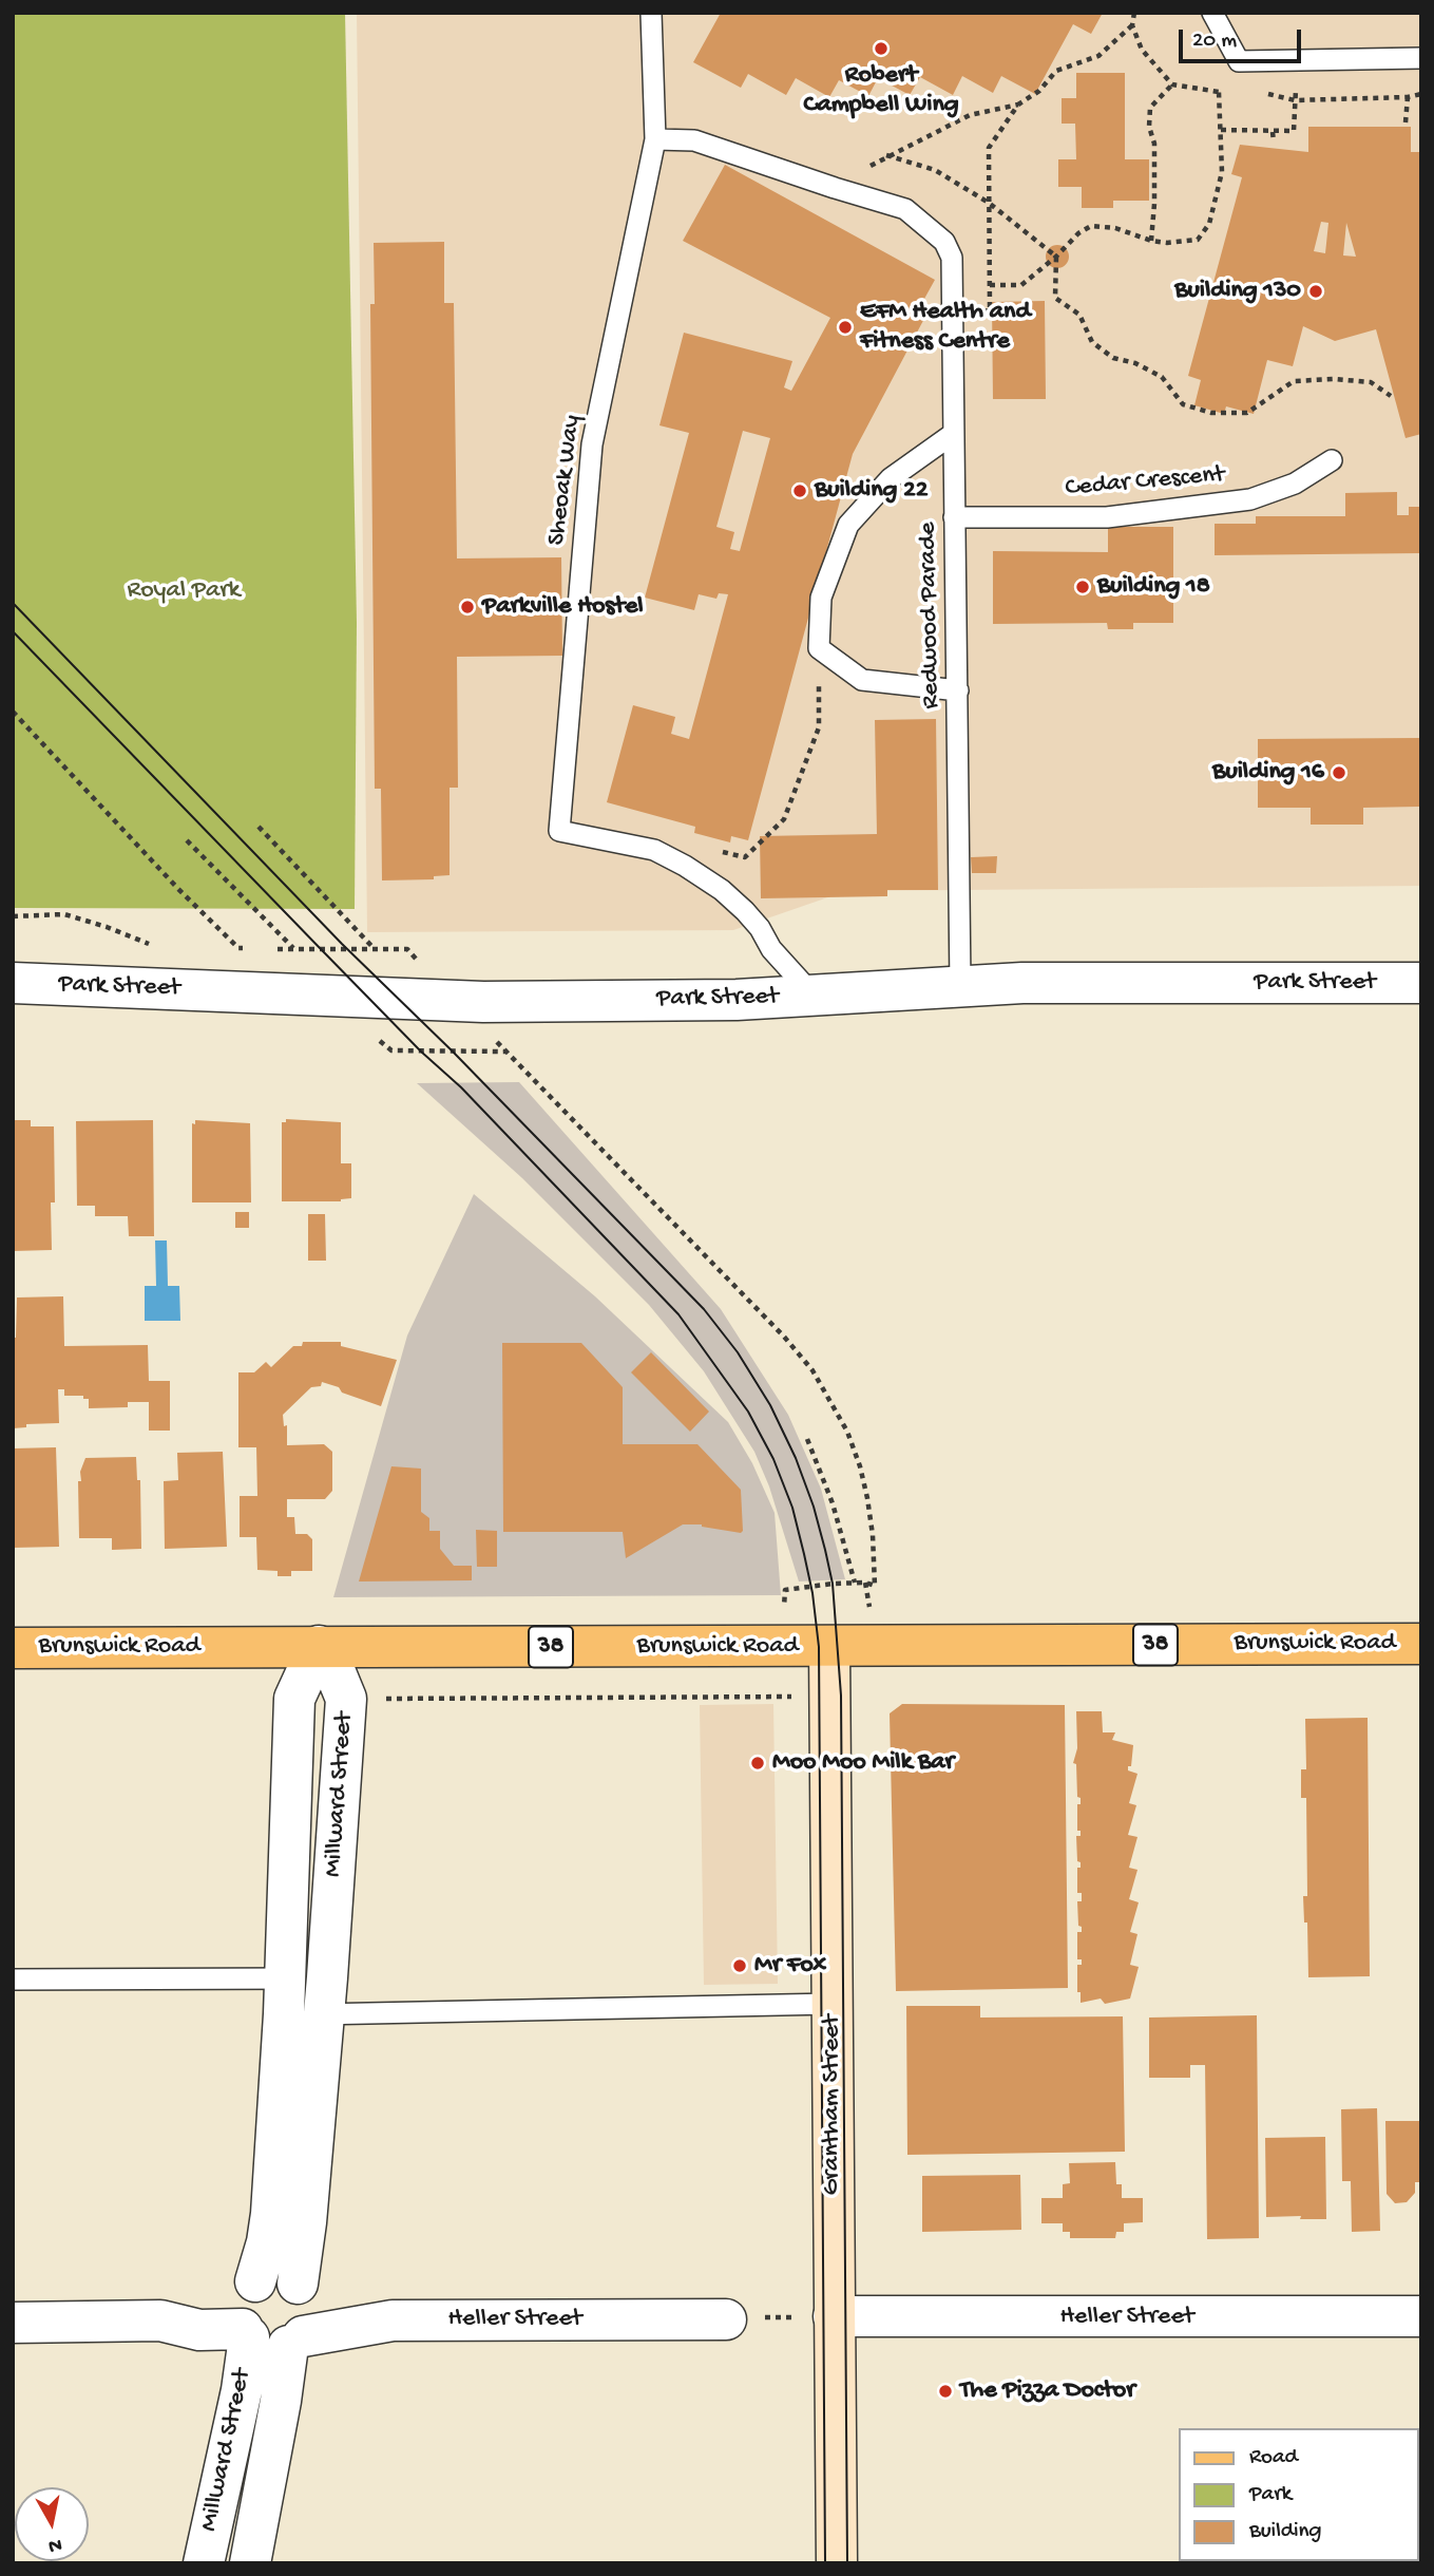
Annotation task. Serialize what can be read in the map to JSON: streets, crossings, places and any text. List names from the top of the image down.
{
  "streets": {
    "main road": ["Brunswick Road", "38", "Grantham Street"],
    "street": ["Park Street", "Millward Street", "Heller Street"],
    "lane": ["Sheoak Way", "Cedar Crescent", "Redwood Parade"]
  },
  "crossings": [
    ["Sheoak Way", "Redwood Parade"],
    ["Sheoak Way", "Park Street"],
    ["Cedar Crescent", "Redwood Parade"],
    ["Redwood Parade", "Park Street"],
    ["Brunswick Road", "Millward Street"],
    ["Brunswick Road", "Grantham Street"],
    ["Millward Street", "Heller Street"],
    ["Grantham Street", "Heller Street"]
  ],
  "parks": ["Royal Park"],
  "places": [
    "Robert Campbell Wing",
    "Building 130",
    "EFM Health and Fitness Centre",
    "Building 22",
    "Building 18",
    "Parkville Hostel",
    "Building 16",
    "Moo Moo Milk Bar",
    "Mr Fox",
    "The Pizza Doctor"
  ],
  "legend": ["Road", "Park", "Building"],
  "scale_bar": "20 m",
  "north": "bottom"
}
